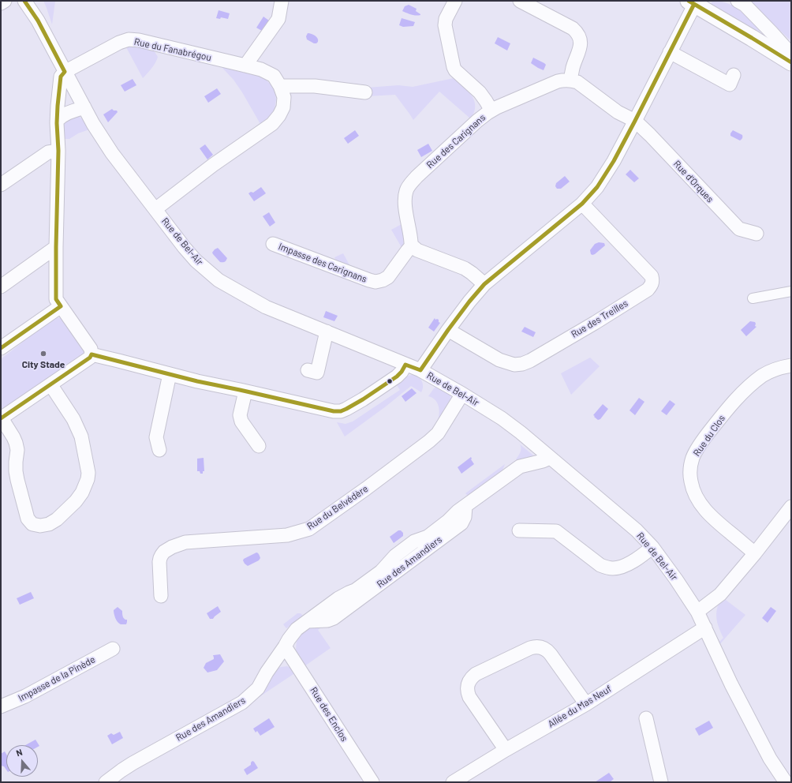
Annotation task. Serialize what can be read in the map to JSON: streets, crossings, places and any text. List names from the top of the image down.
{
  "streets": {
    "street": [
      "Rue du Fanabrégou",
      "Rue des Carignans",
      "Rue d'Orques",
      "Rue de Bel-Air",
      "Impasse des Carignans",
      "Rue des Treilles",
      "Rue du Clos",
      "Rue du Belvédère",
      "Rue des Amandiers",
      "Impasse de la Pinède",
      "Allée du Mas Neuf",
      "Rue des Enclos"
    ]
  },
  "crossings": [
    ["Rue du Fanabrégou", "Rue de Bel-Air"],
    ["Rue des Carignans", "Impasse des Carignans"],
    ["Rue de Bel-Air", "Rue du Belvédère"],
    ["Rue de Bel-Air", "Rue des Amandiers"],
    ["Rue de Bel-Air", "Allée du Mas Neuf"],
    ["Rue des Amandiers", "Rue des Enclos"]
  ],
  "places": ["City Stade"],
  "north": "top"
}
